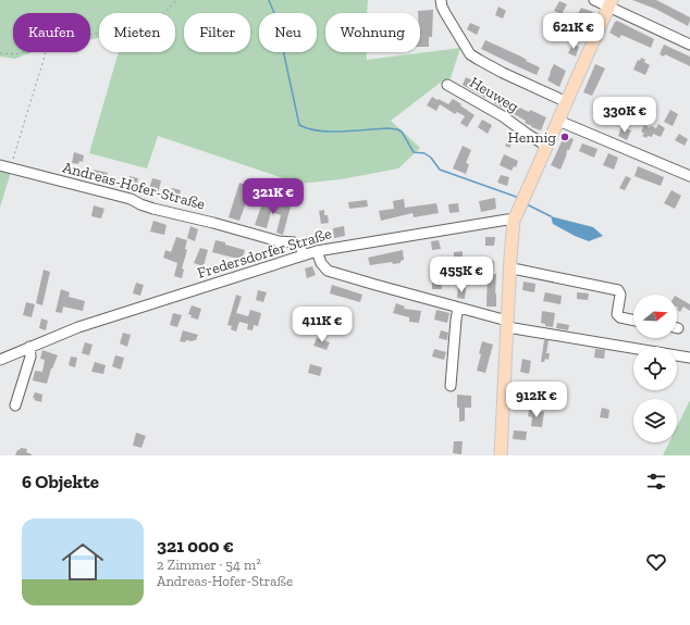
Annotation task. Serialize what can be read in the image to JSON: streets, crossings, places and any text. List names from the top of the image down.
{
  "streets": {
    "street": ["Heuweg", "Andreas-Hofer-Straße", "Fredersdorfer Straße"]
  },
  "crossings": [
    ["Andreas-Hofer-Straße", "Fredersdorfer Straße"]
  ],
  "places": ["Hennig"],
  "north": "right",
  "page": {
    "price": [
      "621K €",
      "330K €",
      "321K €",
      "455K €",
      "411K €",
      "912K €"
    ],
    "chip": [
      "Kaufen",
      "Mieten",
      "Filter",
      "Neu",
      "Wohnung"
    ],
    "heading": "6 Objekte",
    "list": [
      {
        "name": "321 000 €",
        "note": "2 Zimmer · 54 m² · Andreas-Hofer-Straße"
      }
    ]
  }
}
